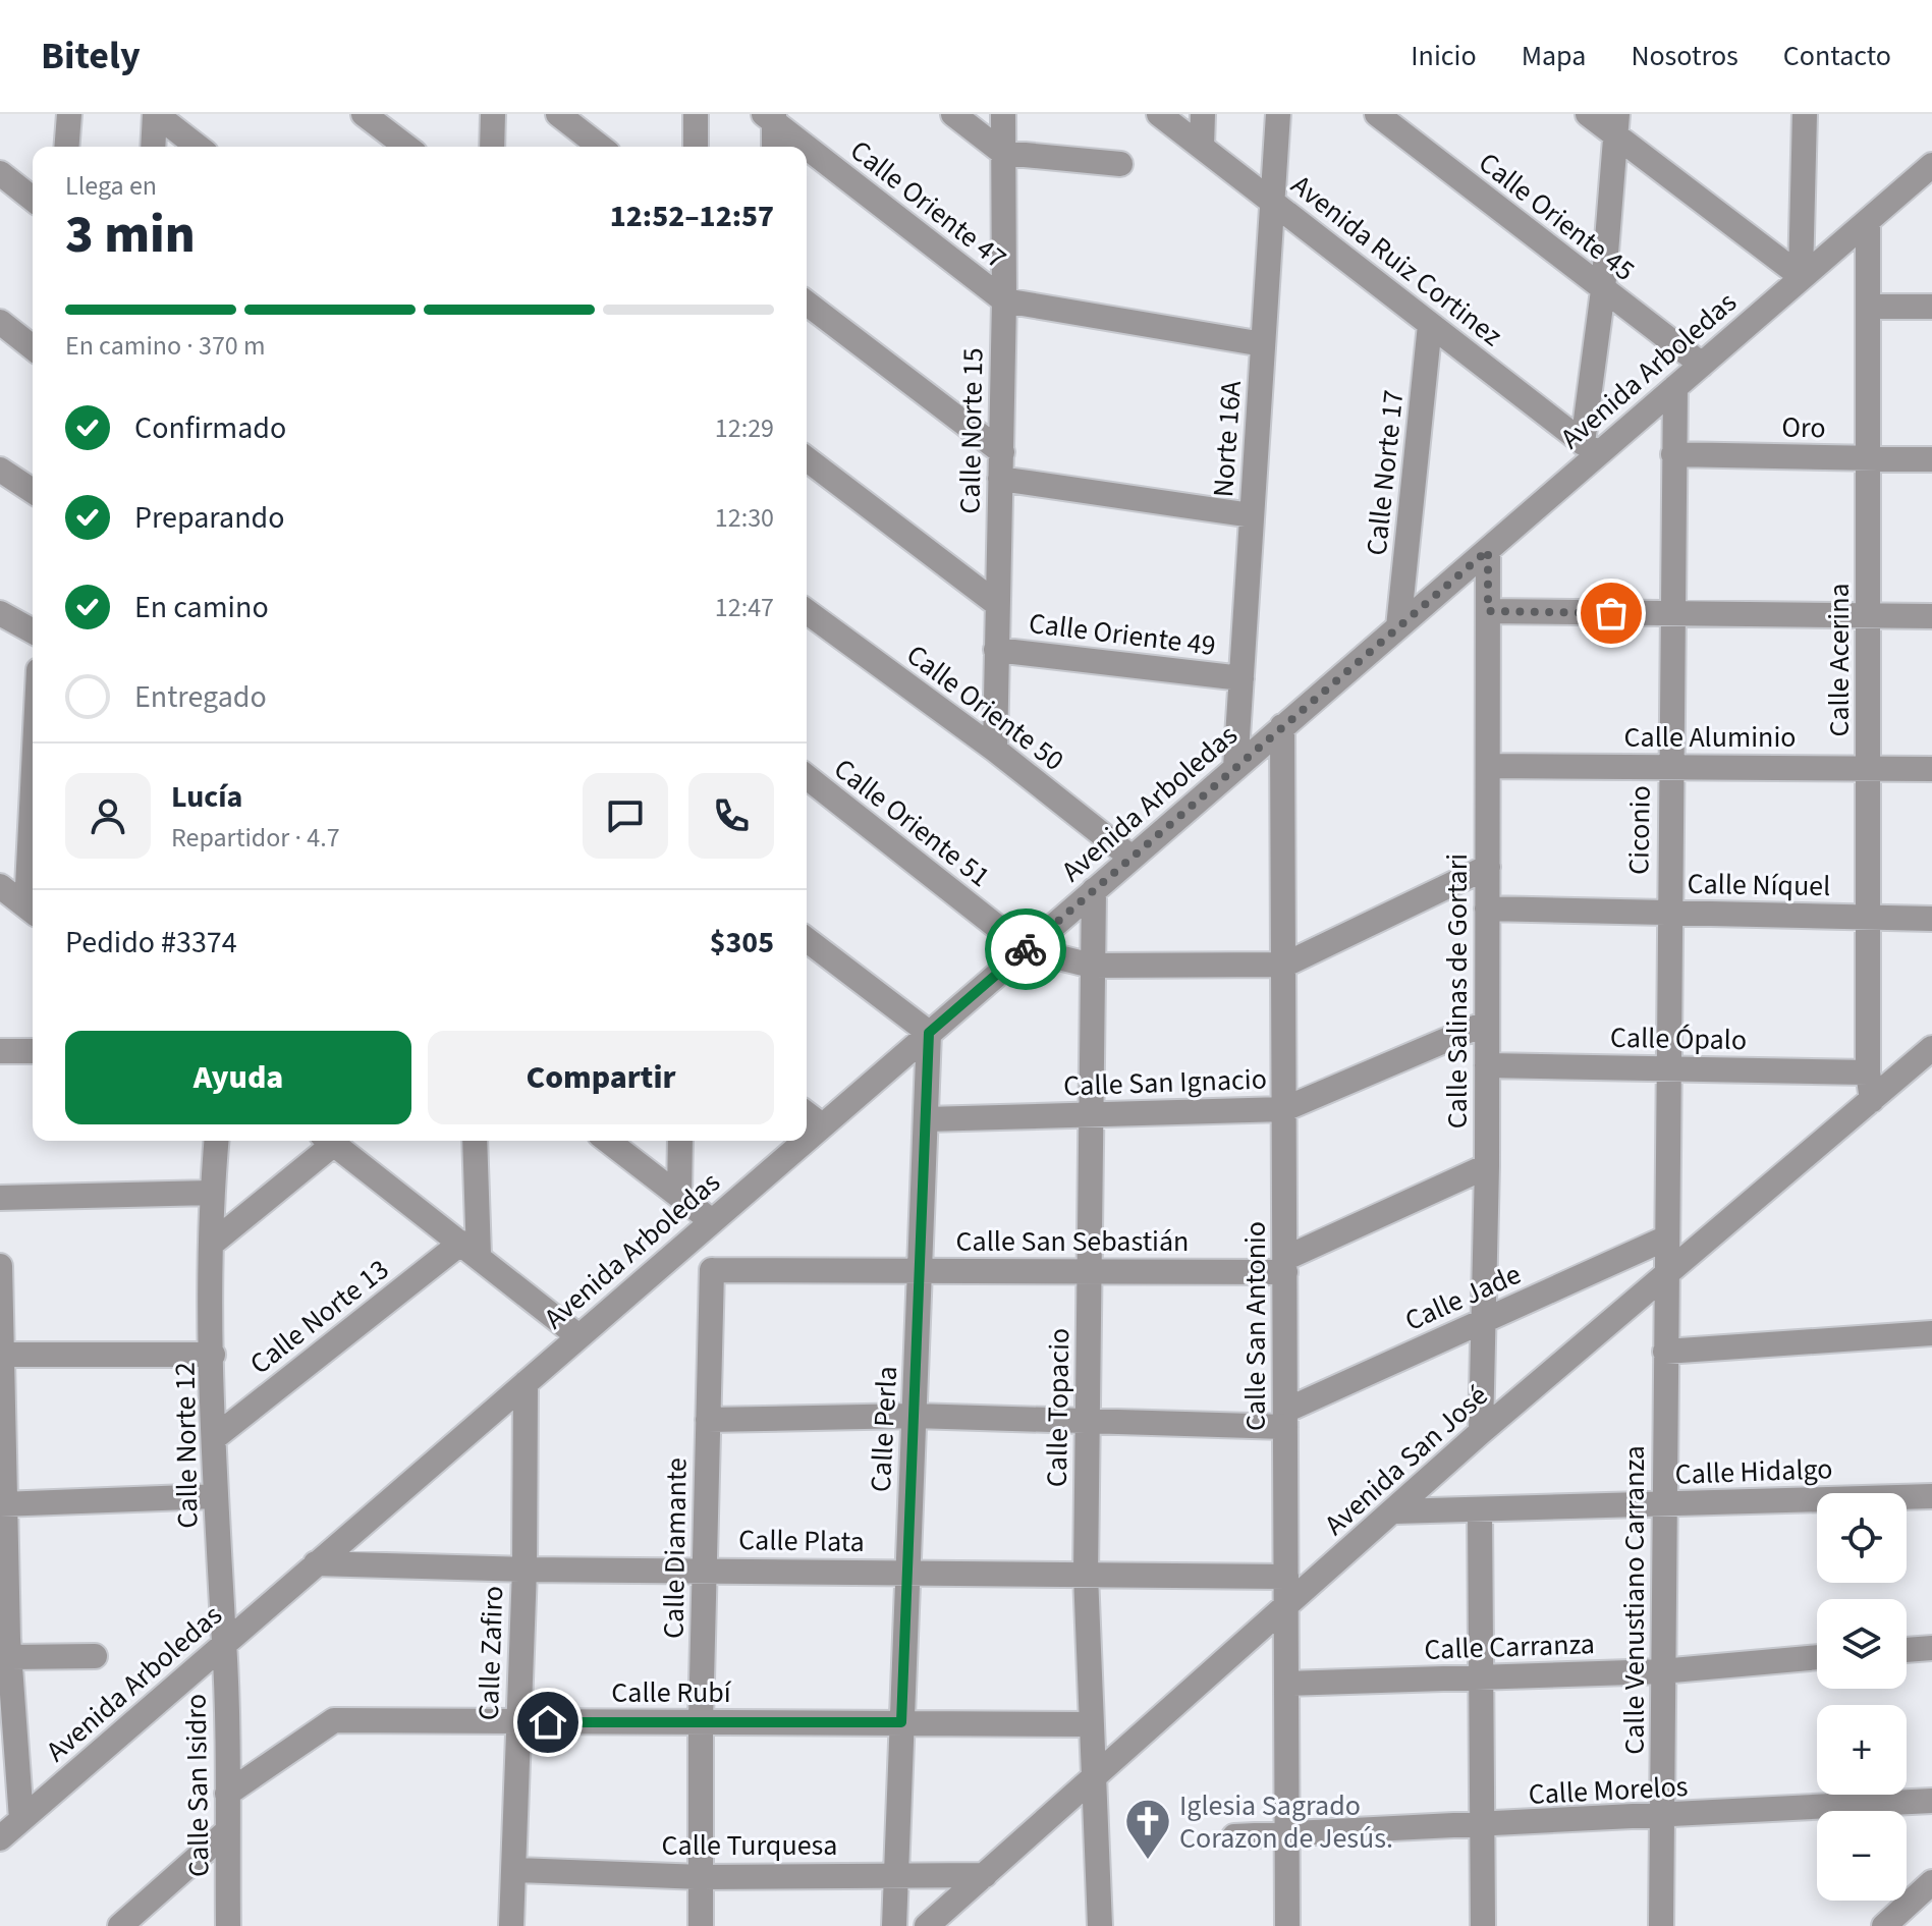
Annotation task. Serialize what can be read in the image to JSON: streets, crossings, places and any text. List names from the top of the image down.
{
  "streets": {
    "street": [
      "Calle Oriente 47",
      "Calle Oriente 45",
      "Avenida Ruiz Cortinez",
      "Avenida Arboledas",
      "Oro",
      "Calle Norte 15",
      "Norte 16A",
      "Calle Norte 17",
      "Calle Oriente 49",
      "Calle Acerina",
      "Calle Oriente 50",
      "Calle Aluminio",
      "Calle Oriente 51",
      "Ciconio",
      "Calle Níquel",
      "Calle Salinas de Gortari",
      "Calle Ópalo",
      "Calle San Ignacio",
      "Calle San Sebastián",
      "Calle Jade",
      "Calle Norte 13",
      "Calle San Antonio",
      "Calle Topacio",
      "Calle Perla",
      "Calle Norte 12",
      "Avenida San José",
      "Calle Hidalgo",
      "Calle Plata",
      "Calle Diamante",
      "Calle Venustiano Carranza",
      "Calle Carranza",
      "Calle Zafiro",
      "Calle Rubí",
      "Calle San Isidro",
      "Calle Morelos",
      "Calle Turquesa"
    ]
  },
  "crossings": [
    ["Calle Oriente 47", "Calle Norte 15"],
    ["Calle Oriente 47", "Norte 16A"],
    ["Calle Oriente 45", "Avenida Arboledas"],
    ["Avenida Ruiz Cortinez", "Avenida Arboledas"],
    ["Avenida Ruiz Cortinez", "Norte 16A"],
    ["Avenida Ruiz Cortinez", "Calle Norte 17"],
    ["Avenida Arboledas", "Norte 16A"],
    ["Avenida Arboledas", "Calle Norte 17"],
    ["Avenida Arboledas", "Calle Acerina"],
    ["Avenida Arboledas", "Calle Oriente 50"],
    ["Avenida Arboledas", "Calle Oriente 51"],
    ["Avenida Arboledas", "Ciconio"],
    ["Avenida Arboledas", "Calle Salinas de Gortari"],
    ["Avenida Arboledas", "Calle San Antonio"],
    ["Avenida Arboledas", "Calle Topacio"],
    ["Avenida Arboledas", "Calle Perla"],
    ["Avenida Arboledas", "Calle Norte 12"],
    ["Avenida Arboledas", "Calle Plata"],
    ["Avenida Arboledas", "Calle Zafiro"],
    ["Avenida Arboledas", "Calle San Isidro"],
    ["Oro", "Calle Acerina"],
    ["Oro", "Ciconio"],
    ["Calle Norte 15", "Calle Oriente 49"],
    ["Calle Norte 15", "Calle Oriente 50"],
    ["Norte 16A", "Calle Oriente 49"],
    ["Calle Acerina", "Calle Aluminio"],
    ["Calle Acerina", "Calle Níquel"],
    ["Calle Acerina", "Calle Ópalo"],
    ["Calle Acerina", "Avenida San José"],
    ["Calle Aluminio", "Ciconio"],
    ["Calle Aluminio", "Calle Salinas de Gortari"],
    ["Ciconio", "Calle Níquel"],
    ["Ciconio", "Calle Ópalo"],
    ["Ciconio", "Calle Jade"],
    ["Ciconio", "Avenida San José"],
    ["Ciconio", "Calle Venustiano Carranza"],
    ["Calle Níquel", "Calle Salinas de Gortari"],
    ["Calle Salinas de Gortari", "Calle Ópalo"],
    ["Calle Salinas de Gortari", "Calle San Ignacio"],
    ["Calle Salinas de Gortari", "Calle San Sebastián"],
    ["Calle Salinas de Gortari", "Calle Jade"],
    ["Calle Salinas de Gortari", "Avenida San José"],
    ["Calle San Ignacio", "Calle San Antonio"],
    ["Calle San Ignacio", "Calle Topacio"],
    ["Calle San Ignacio", "Calle Perla"],
    ["Calle San Sebastián", "Calle San Antonio"],
    ["Calle San Sebastián", "Calle Topacio"],
    ["Calle San Sebastián", "Calle Perla"],
    ["Calle San Sebastián", "Calle Diamante"],
    ["Calle Jade", "Calle San Antonio"],
    ["Calle Jade", "Calle Topacio"],
    ["Calle Jade", "Calle Perla"],
    ["Calle Jade", "Calle Diamante"],
    ["Calle Norte 13", "Calle Norte 12"],
    ["Calle San Antonio", "Avenida San José"],
    ["Calle San Antonio", "Calle Plata"],
    ["Calle San Antonio", "Calle Carranza"],
    ["Calle San Antonio", "Calle Morelos"],
    ["Calle Topacio", "Avenida San José"],
    ["Calle Topacio", "Calle Plata"],
    ["Calle Topacio", "Calle Rubí"],
    ["Calle Perla", "Calle Plata"],
    ["Calle Perla", "Calle Rubí"],
    ["Calle Perla", "Calle Turquesa"],
    ["Calle Norte 12", "Calle San Isidro"],
    ["Avenida San José", "Calle Hidalgo"],
    ["Avenida San José", "Calle Venustiano Carranza"],
    ["Avenida San José", "Calle Turquesa"],
    ["Calle Hidalgo", "Calle Venustiano Carranza"],
    ["Calle Plata", "Calle Diamante"],
    ["Calle Plata", "Calle Zafiro"],
    ["Calle Diamante", "Calle Rubí"],
    ["Calle Diamante", "Calle Turquesa"],
    ["Calle Venustiano Carranza", "Calle Carranza"],
    ["Calle Venustiano Carranza", "Calle Morelos"],
    ["Calle Zafiro", "Calle Rubí"],
    ["Calle Zafiro", "Calle Turquesa"],
    ["Calle Rubí", "Calle San Isidro"]
  ],
  "places": {
    "church": ["Iglesia Sagrado Corazon de Jesús."]
  },
  "page": {
    "header": "Bitely",
    "nav": [
      "Inicio",
      "Mapa",
      "Nosotros",
      "Contacto"
    ],
    "heading": ["3 min", "Llega en", "12:52–12:57"],
    "panel": [
      "Lucía",
      "Repartidor · 4.7",
      "Pedido #3374",
      "$305"
    ],
    "bar": "En camino · 370 m",
    "list": [
      ["Confirmado", "12:29"],
      ["Preparando", "12:30"],
      ["En camino", "12:47"],
      "Entregado"
    ],
    "buttons": ["Ayuda", "Compartir"],
    "map_buttons": ["+", "−"]
  }
}
